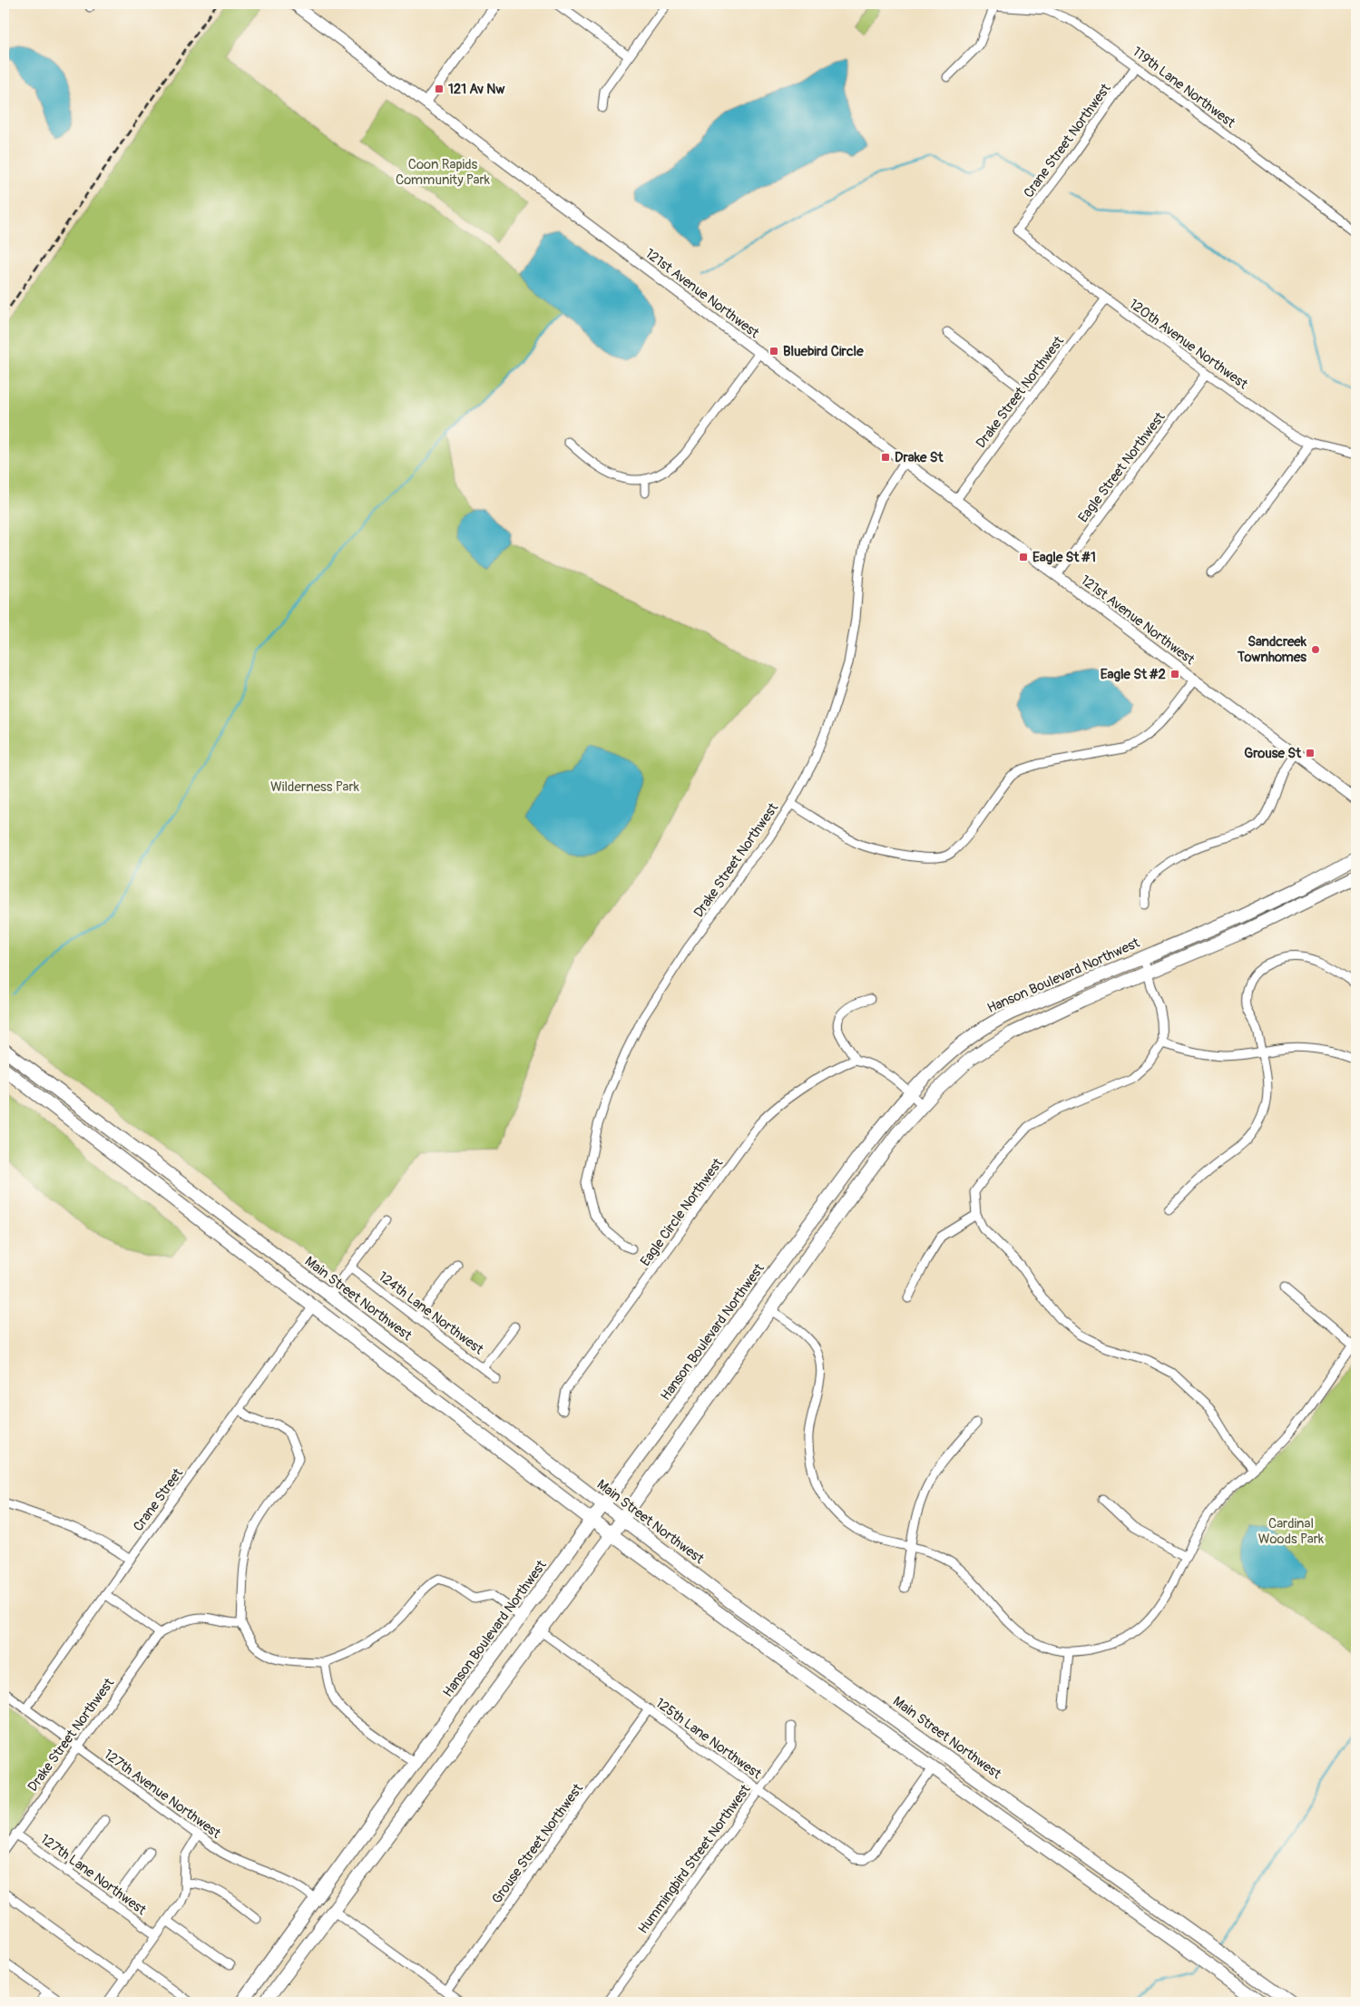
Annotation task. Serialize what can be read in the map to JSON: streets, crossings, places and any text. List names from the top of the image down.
{
  "streets": {
    "main road": ["Hanson Boulevard Northwest", "Main Street Northwest"],
    "street": [
      "119th Lane Northwest",
      "Crane Street Northwest",
      "121st Avenue Northwest",
      "120th Avenue Northwest",
      "Drake Street Northwest",
      "Eagle Street Northwest",
      "Eagle Circle Northwest",
      "124th Lane Northwest",
      "Crane Street",
      "125th Lane Northwest",
      "127th Avenue Northwest",
      "Grouse Street Northwest",
      "Hummingbird Street Northwest",
      "127th Lane Northwest"
    ]
  },
  "crossings": [
    ["119th Lane Northwest", "Crane Street Northwest"],
    ["Crane Street Northwest", "120th Avenue Northwest"],
    ["121st Avenue Northwest", "Drake Street Northwest"],
    ["121st Avenue Northwest", "Eagle Street Northwest"],
    ["120th Avenue Northwest", "Drake Street Northwest"],
    ["120th Avenue Northwest", "Eagle Street Northwest"],
    ["Drake Street Northwest", "127th Avenue Northwest"],
    ["Drake Street Northwest", "127th Lane Northwest"],
    ["Hanson Boulevard Northwest", "Main Street Northwest"],
    ["Hanson Boulevard Northwest", "127th Avenue Northwest"],
    ["Crane Street", "127th Avenue Northwest"],
    ["125th Lane Northwest", "Grouse Street Northwest"],
    ["125th Lane Northwest", "Hummingbird Street Northwest"]
  ],
  "parks": ["Coon Rapids Community Park", "Wilderness Park", "Cardinal Woods Park"],
  "places": {
    "transit": [
      "121 Av Nw",
      "Bluebird Circle",
      "Drake St",
      "Eagle St #1",
      "Eagle St #2",
      "Grouse St"
    ],
    "other": ["Sandcreek Townhomes"]
  }
}
